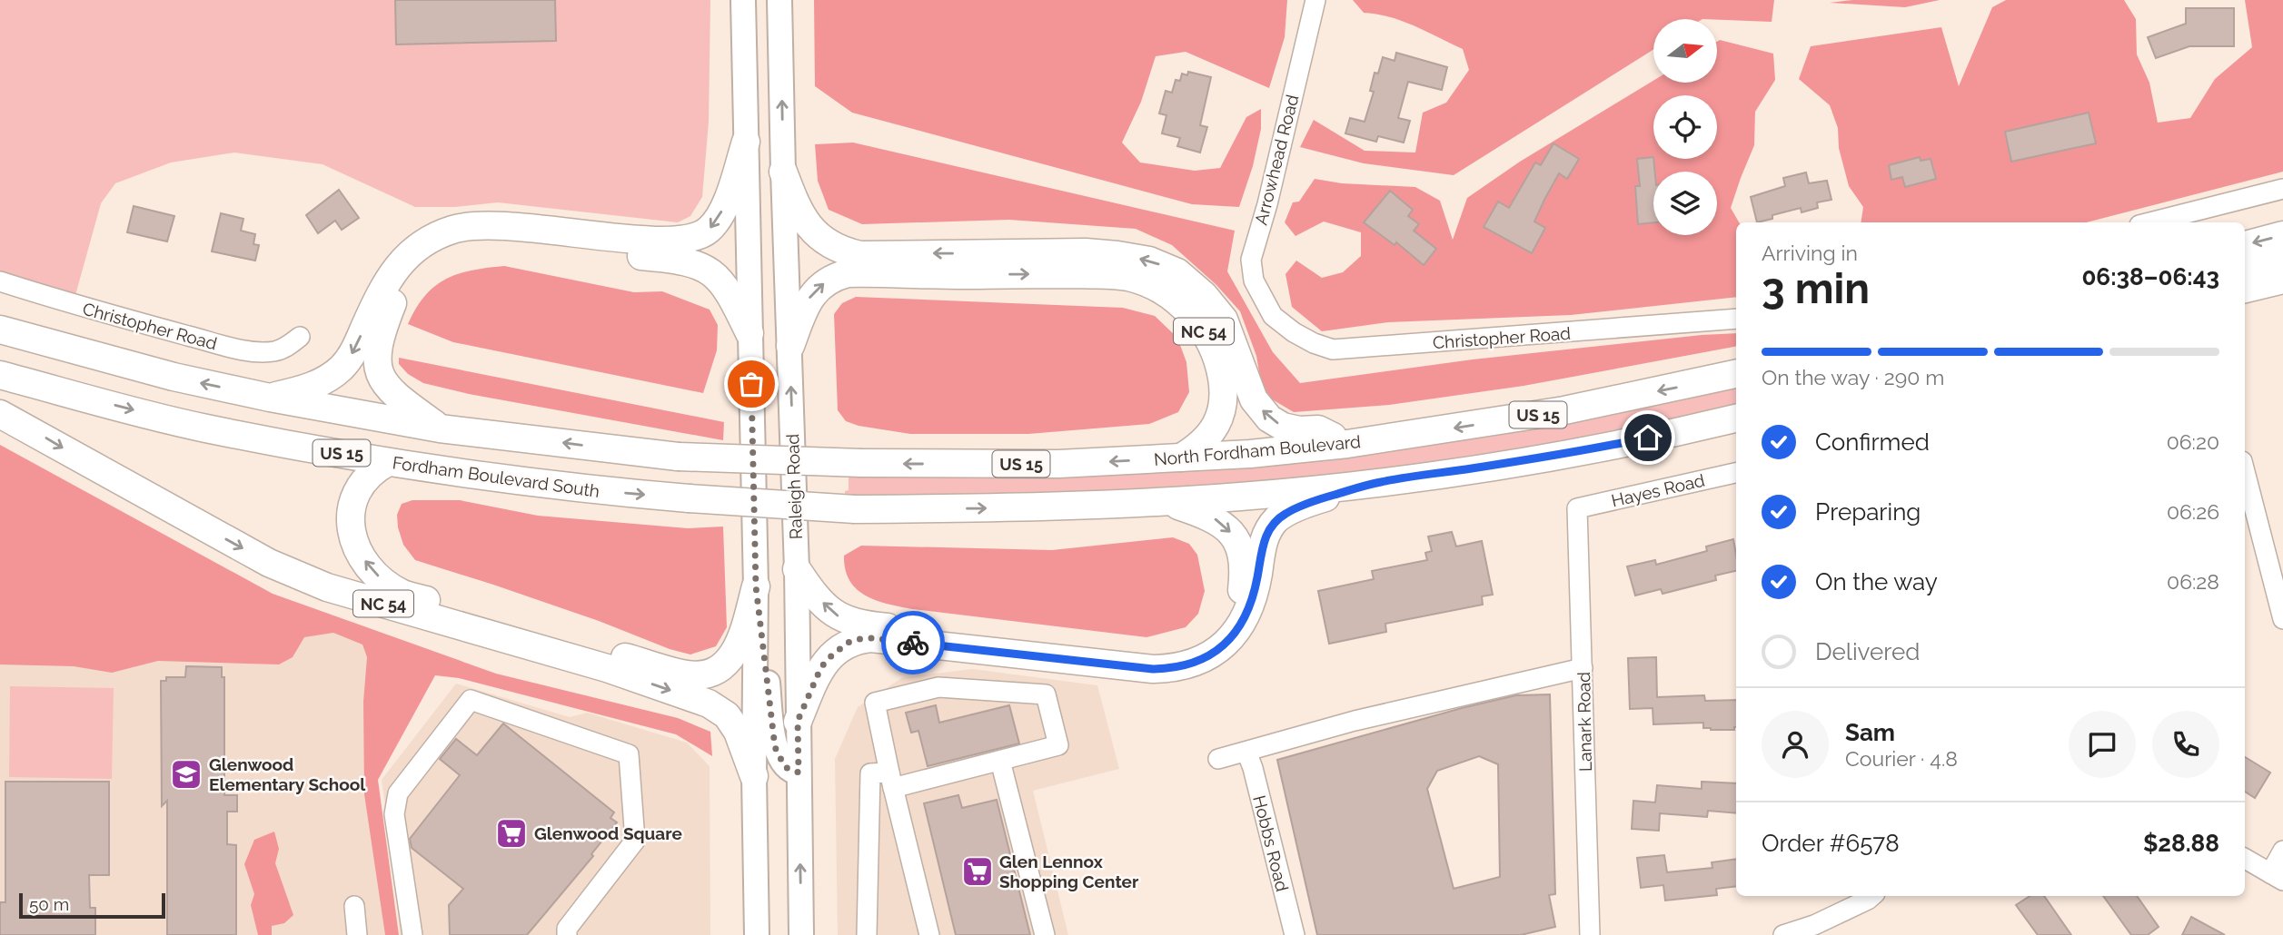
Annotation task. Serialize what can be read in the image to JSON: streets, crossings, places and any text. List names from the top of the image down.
{
  "streets": {
    "highway": [
      "NC 54",
      "US 15",
      "North Fordham Boulevard",
      "Fordham Boulevard South"
    ],
    "main road": ["Raleigh Road"],
    "street": [
      "Arrowhead Road",
      "Christopher Road",
      "Hayes Road",
      "Lanark Road",
      "Hobbs Road"
    ]
  },
  "crossings": [
    ["Arrowhead Road", "Christopher Road"],
    ["NC 54", "North Fordham Boulevard"],
    ["NC 54", "Raleigh Road"],
    ["US 15", "North Fordham Boulevard"],
    ["US 15", "Fordham Boulevard South"],
    ["Hayes Road", "Lanark Road"]
  ],
  "places": {
    "school or university": ["Glenwood Elementary School"],
    "supermarket": ["Glenwood Square", "Glen Lennox Shopping Center"]
  },
  "scale_bar": "50 m",
  "north": "right",
  "page": {
    "heading": ["3 min", "Arriving in", "06:38–06:43"],
    "panel": [
      "Sam",
      "Courier · 4.8",
      "Order #6578",
      "$28.88"
    ],
    "bar": "On the way · 290 m",
    "list": [
      ["Confirmed", "06:20"],
      ["Preparing", "06:26"],
      ["On the way", "06:28"],
      "Delivered"
    ],
    "scale": "50 m"
  }
}
